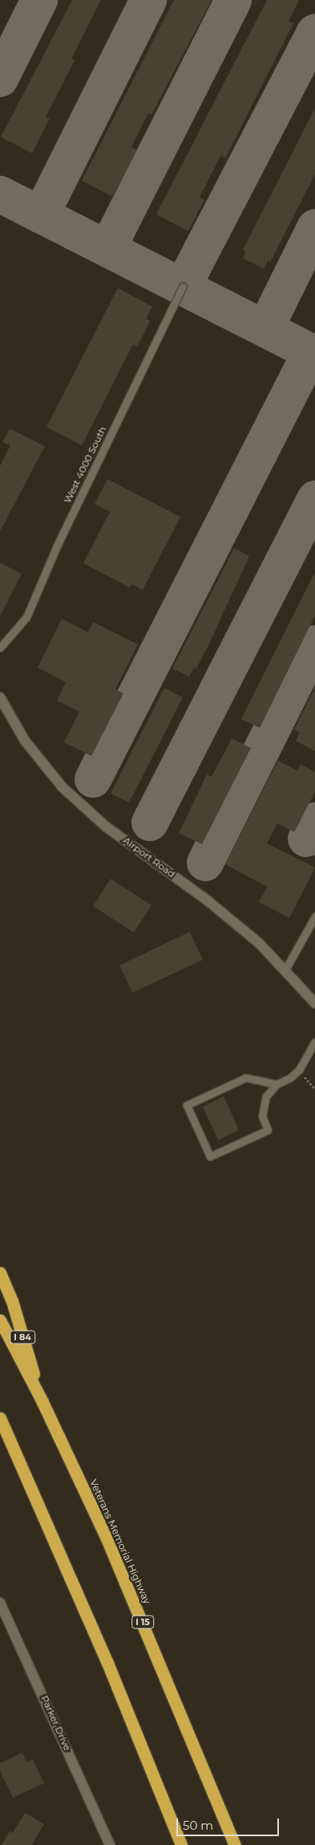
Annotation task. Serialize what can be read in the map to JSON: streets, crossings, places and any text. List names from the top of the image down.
{
  "streets": {
    "highway": ["I 84", "Veterans Memorial Highway", "I 15"],
    "street": ["Airport Road", "Parker Drive"],
    "lane": ["West 4000 South"]
  },
  "crossings": [
    ["I 84", "Veterans Memorial Highway"]
  ],
  "scale_bar": "50 m"
}
